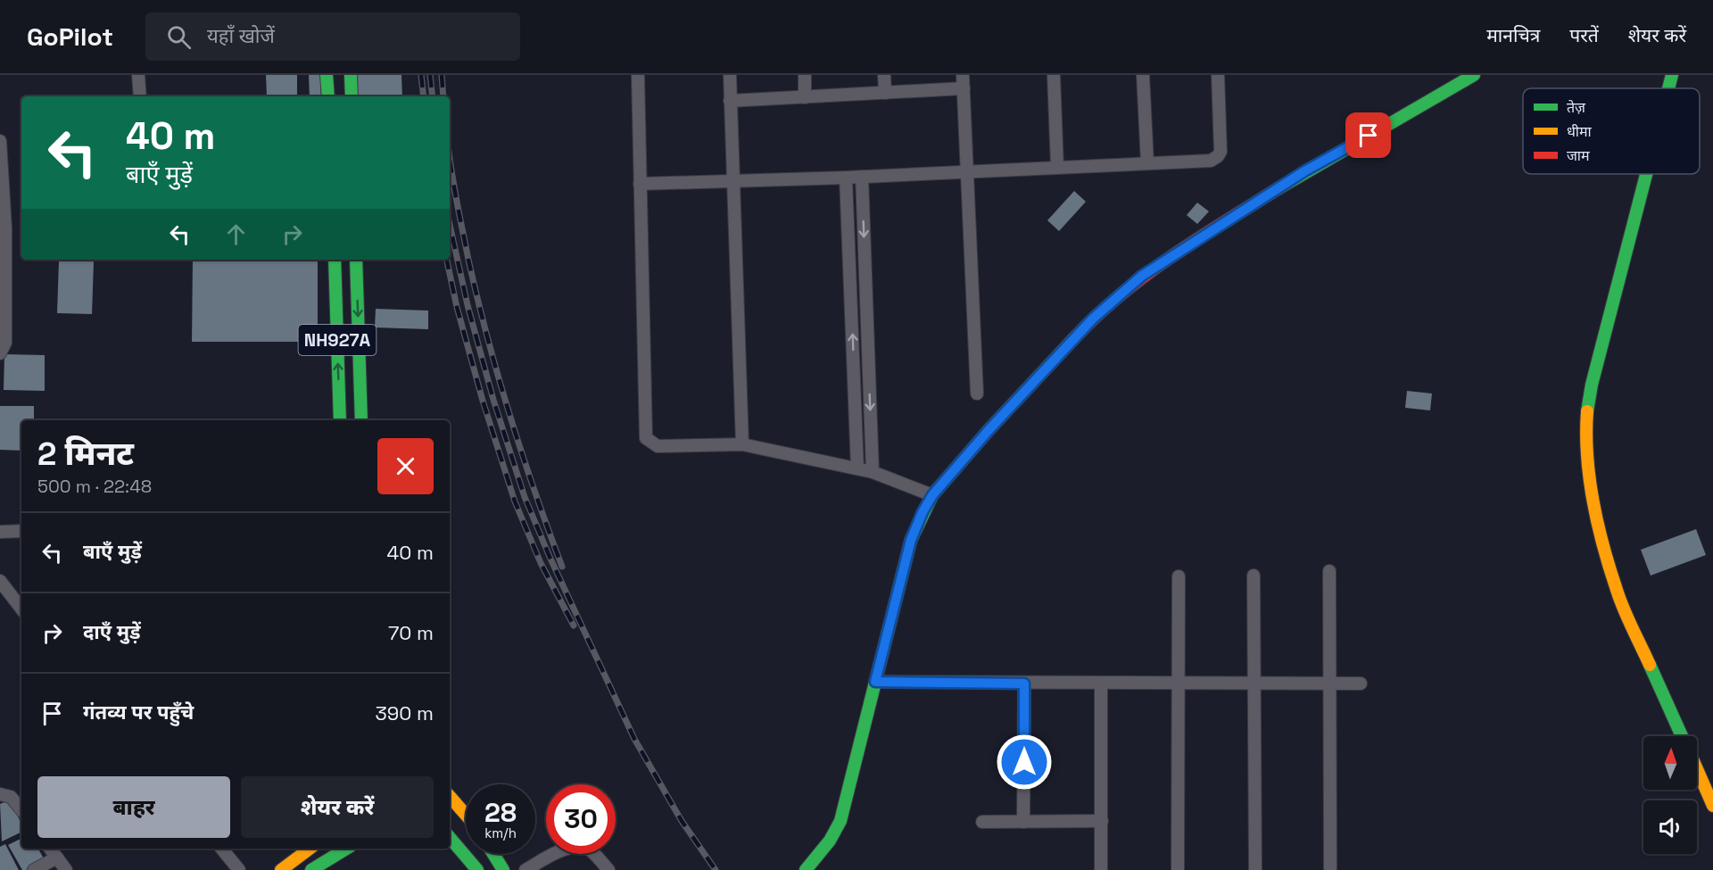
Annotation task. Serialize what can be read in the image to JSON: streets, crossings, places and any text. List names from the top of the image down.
{
  "streets": {
    "main road": ["NH927A"]
  },
  "legend": ["तेज़", "धीमा", "जाम"],
  "north": "top",
  "page": {
    "header": "GoPilot",
    "search": "यहाँ खोजें",
    "nav": ["मानचित्र", "परतें", "शेयर करें"],
    "turn": ["40 m", "बाएँ मुड़ें"],
    "heading": ["2 मिनट", "500 m · 22:48"],
    "list": [
      {
        "name": "बाएँ मुड़ें",
        "value": "40 m"
      },
      {
        "name": "दाएँ मुड़ें",
        "value": "70 m"
      },
      {
        "name": "गंतव्य पर पहुँचे",
        "value": "390 m"
      }
    ],
    "buttons": ["बाहर", "शेयर करें"],
    "speed": "28 km/h",
    "limit": "30"
  }
}
